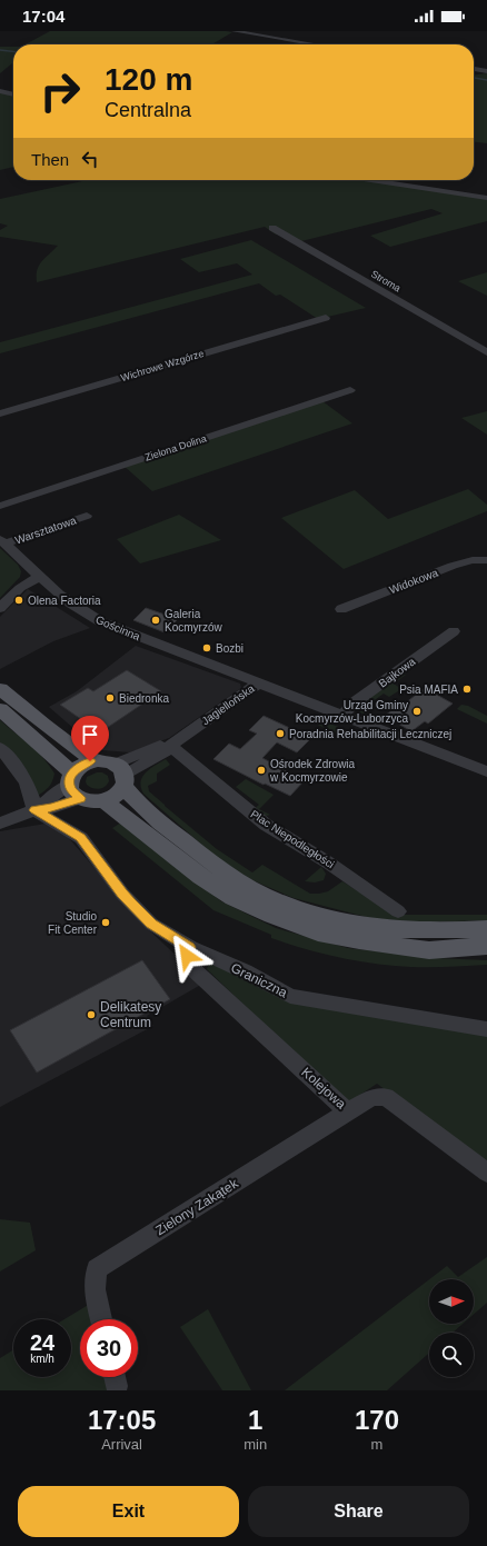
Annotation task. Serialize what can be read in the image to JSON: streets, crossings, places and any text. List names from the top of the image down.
{
  "streets": {
    "street": [
      "Stroma",
      "Wichrowe Wzgórze",
      "Zielona Dolina",
      "Warsztatowa",
      "Widokowa",
      "Gościnna",
      "Bajkowa",
      "Jagiellońska",
      "Plac Niepodległości",
      "Graniczna",
      "Kolejowa",
      "Zielony Zakątek"
    ]
  },
  "crossings": [
    ["Warsztatowa", "Gościnna"],
    ["Gościnna", "Jagiellońska"],
    ["Bajkowa", "Jagiellońska"],
    ["Jagiellońska", "Plac Niepodległości"],
    ["Graniczna", "Kolejowa"],
    ["Kolejowa", "Zielony Zakątek"]
  ],
  "places": [
    "Olena Factoria",
    "Galeria Kocmyrzów",
    "Bozbi",
    "Psia MAFIA",
    "Biedronka",
    "Urząd Gminy Kocmyrzów-Luborzyca",
    "Poradnia Rehabilitacji Leczniczej",
    "Ośrodek Zdrowia w Kocmyrzowie",
    "Studio Fit Center",
    "Delikatesy Centrum"
  ],
  "north": "right",
  "page": {
    "status": "17:04",
    "turn": ["120 m", "Centralna"],
    "then": "Then",
    "speed": "24 km/h",
    "limit": "30",
    "eta": [
      "17:05",
      "Arrival",
      "1",
      "min",
      "170",
      "m"
    ],
    "buttons": ["Exit", "Share"]
  }
}
